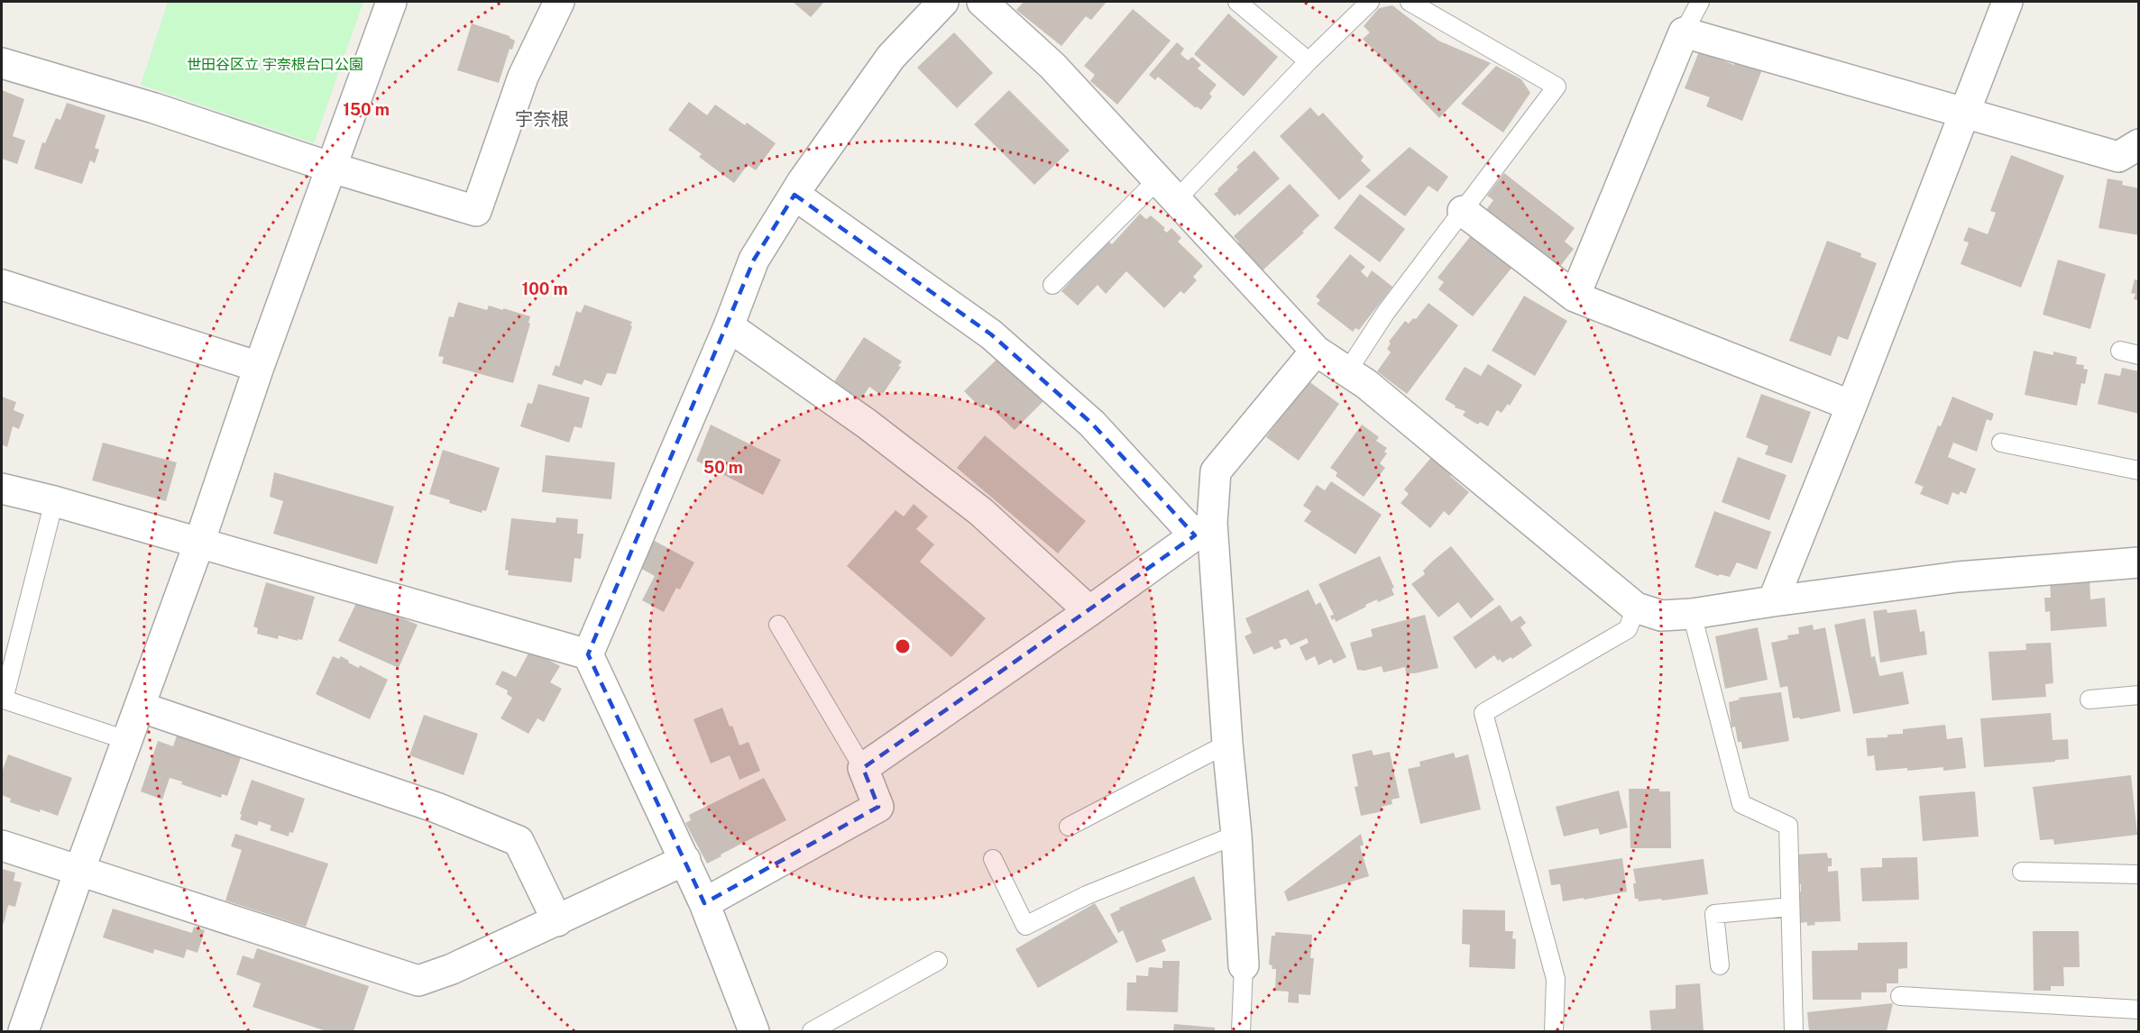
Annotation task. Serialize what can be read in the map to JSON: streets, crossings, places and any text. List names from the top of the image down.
{
  "districts": ["宇奈根"],
  "parks": ["世田谷区立 宇奈根台口公園"],
  "rings": ["150 m", "100 m", "50 m"]
}
